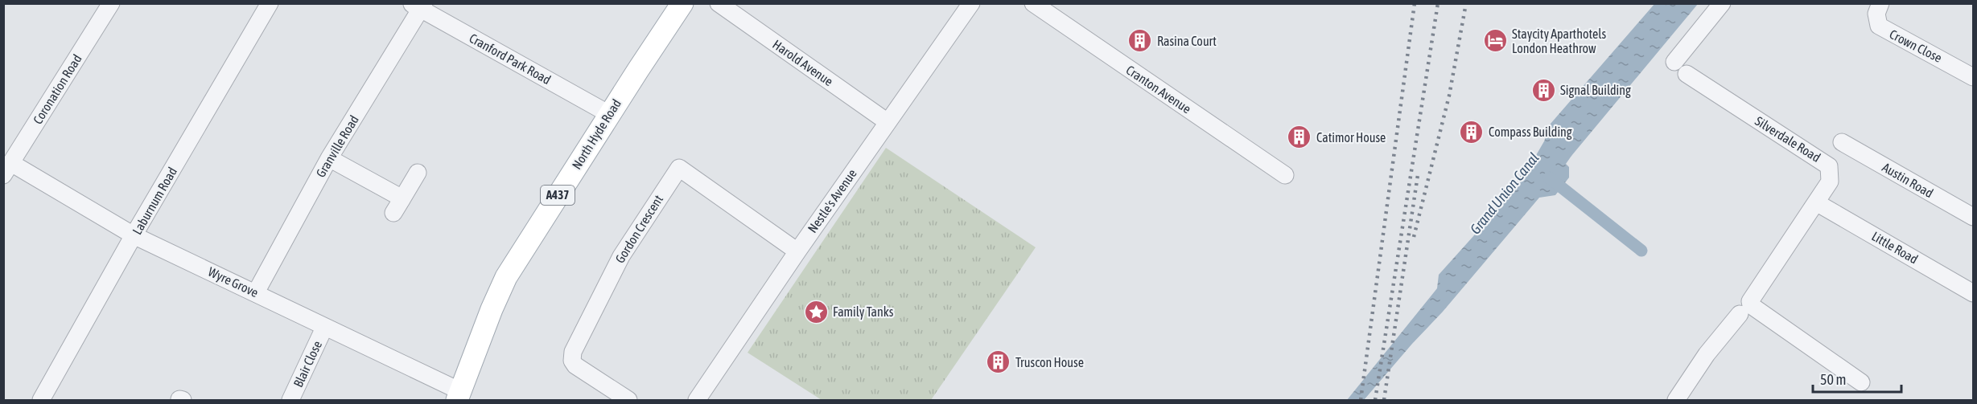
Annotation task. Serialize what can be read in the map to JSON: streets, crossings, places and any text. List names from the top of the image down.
{
  "streets": {
    "main road": ["North Hyde Road", "A437"],
    "street": [
      "Crown Close",
      "Cranford Park Road",
      "Harold Avenue",
      "Coronation Road",
      "Cranton Avenue",
      "Silverdale Road",
      "Granville Road",
      "Austin Road",
      "Laburnum Road",
      "Nestle's Avenue",
      "Gordon Crescent",
      "Little Road",
      "Wyre Grove",
      "Blair Close"
    ]
  },
  "crossings": [
    ["Cranford Park Road", "North Hyde Road"],
    ["Cranford Park Road", "Granville Road"],
    ["Harold Avenue", "Nestle's Avenue"],
    ["Coronation Road", "Wyre Grove"],
    ["North Hyde Road", "Wyre Grove"],
    ["Silverdale Road", "Little Road"],
    ["Granville Road", "Wyre Grove"],
    ["Laburnum Road", "Wyre Grove"],
    ["Nestle's Avenue", "Gordon Crescent"],
    ["Wyre Grove", "Blair Close"]
  ],
  "water": ["Grand Union Canal"],
  "places": {
    "building": [
      "Rasina Court",
      "Signal Building",
      "Compass Building",
      "Catimor House",
      "Truscon House"
    ],
    "hotel": ["Staycity Aparthotels London Heathrow"],
    "place": ["Family Tanks"]
  },
  "scale_bar": "50 m"
}
